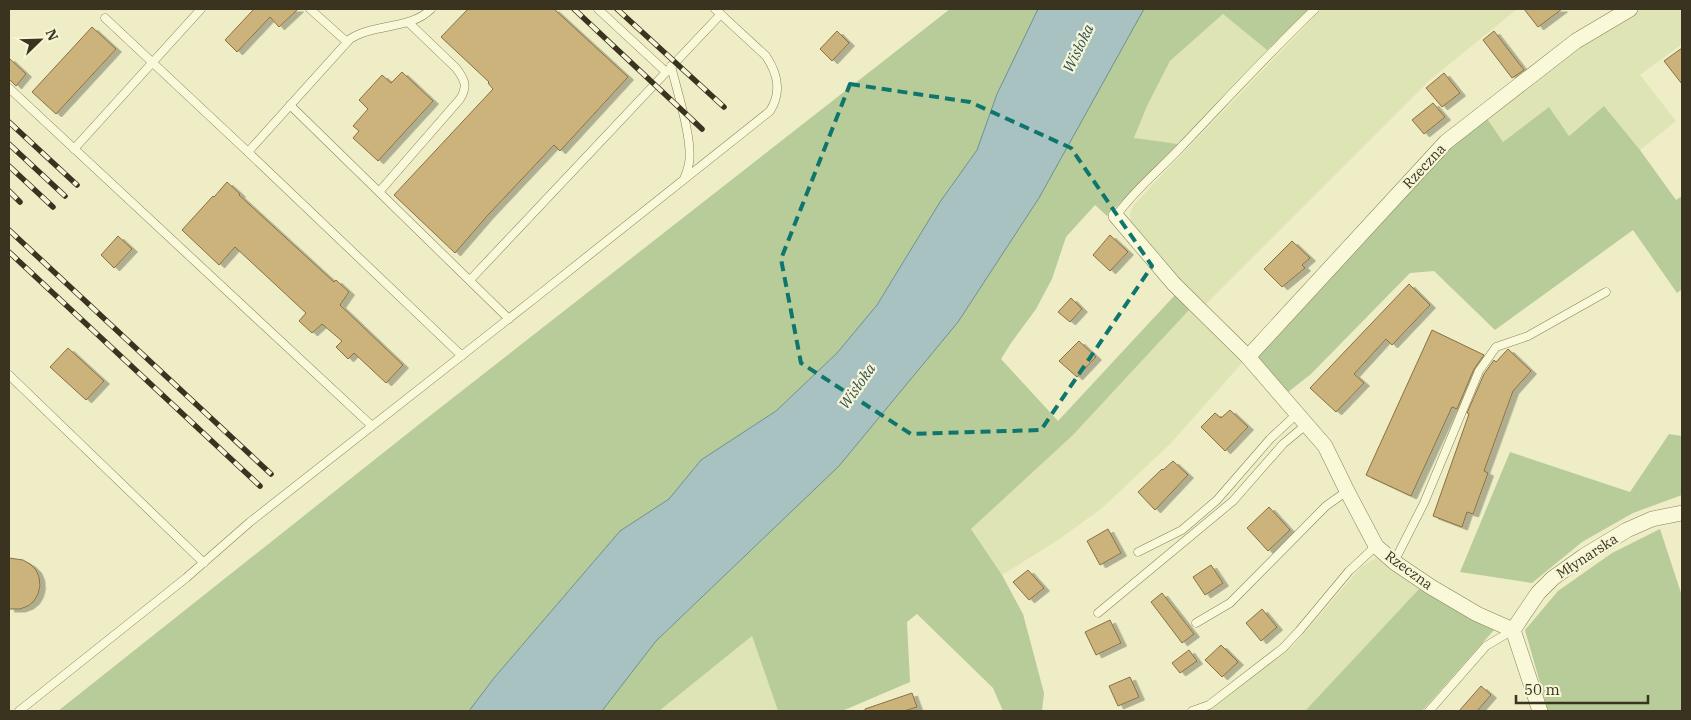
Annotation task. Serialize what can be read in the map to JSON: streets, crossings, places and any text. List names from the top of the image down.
{
  "streets": {
    "street": ["Rzeczna", "Młynarska"]
  },
  "crossings": [
    ["Rzeczna", "Młynarska"]
  ],
  "water": ["Wisłoka"],
  "scale_bar": "50 m",
  "north": "top right"
}
